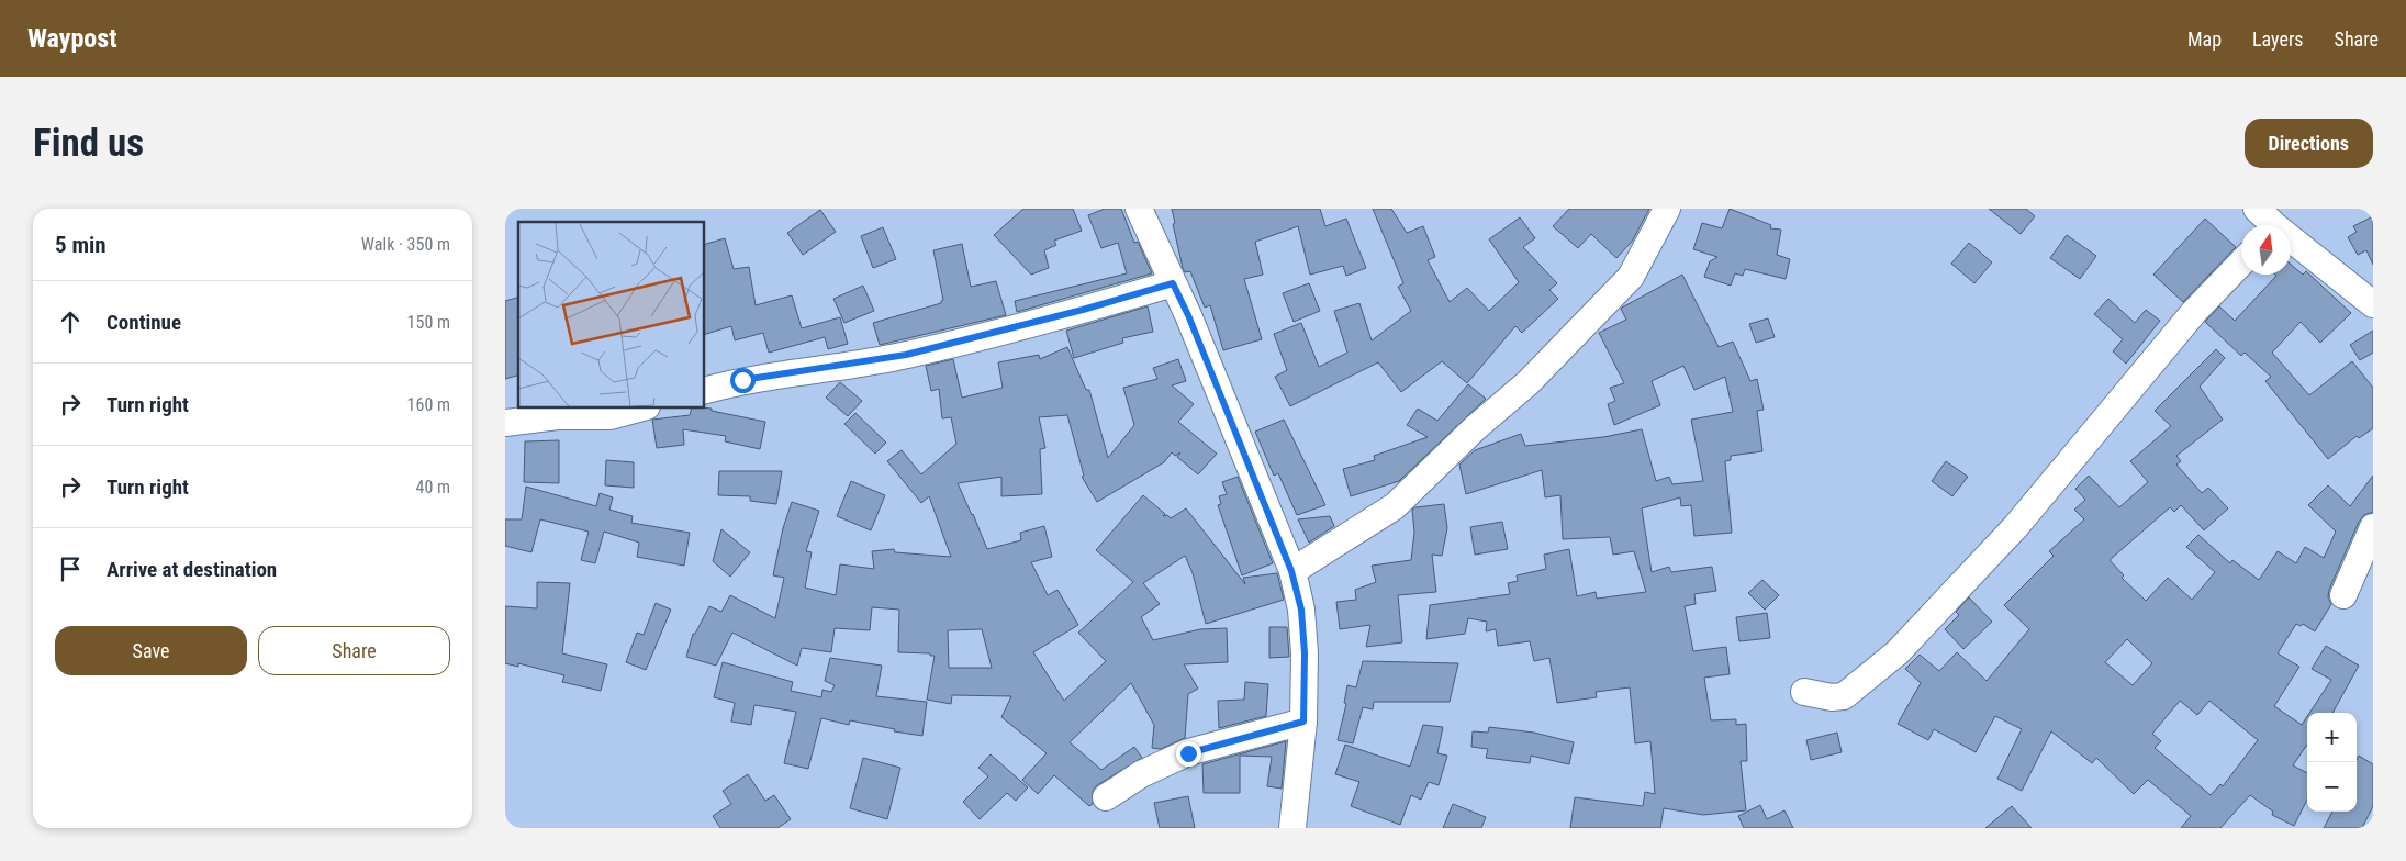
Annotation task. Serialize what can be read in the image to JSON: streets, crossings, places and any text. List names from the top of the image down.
{
  "north": "top",
  "page": {
    "header": "Waypost",
    "nav": ["Map", "Layers", "Share"],
    "buttons": [
      "Directions",
      ["Save", "Share"]
    ],
    "title": "Find us",
    "heading": ["5 min", "Walk · 350 m"],
    "list": [
      ["Continue", "150 m"],
      ["Turn right", "160 m"],
      ["Turn right", "40 m"],
      "Arrive at destination"
    ],
    "map_buttons": ["+", "−"]
  }
}
